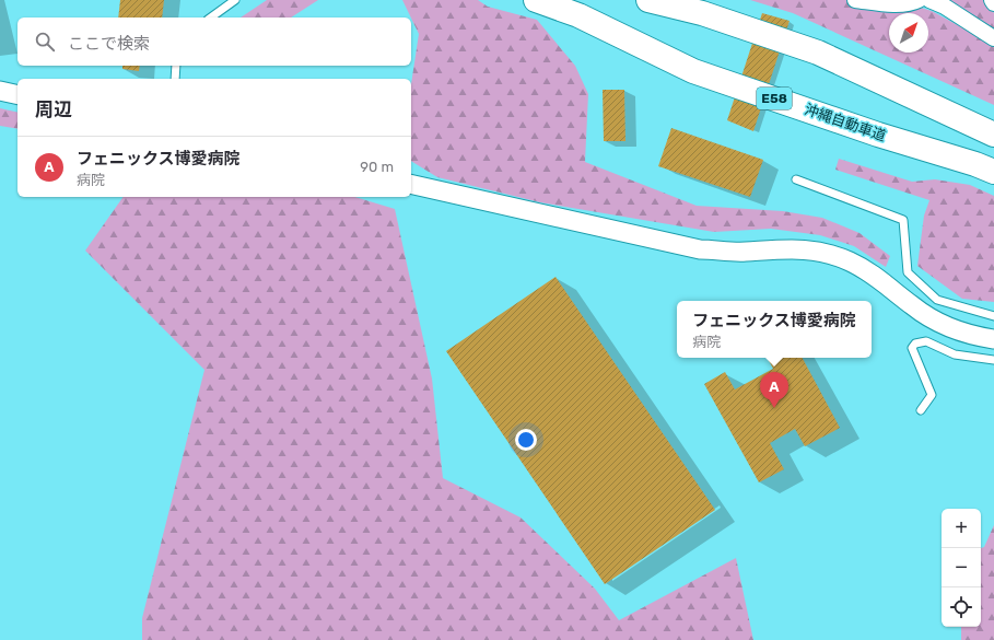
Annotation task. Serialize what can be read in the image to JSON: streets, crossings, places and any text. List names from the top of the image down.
{
  "streets": {
    "highway": ["E58", "沖縄自動車道"]
  },
  "north": "top right",
  "page": {
    "search": "ここで検索",
    "heading": "周辺",
    "list": [
      {
        "mark": "A",
        "name": "フェニックス博愛病院",
        "note": "病院",
        "value": "90 m"
      }
    ],
    "popup": ["フェニックス博愛病院", "病院"],
    "pins": "A",
    "map_buttons": ["+", "−"]
  }
}
